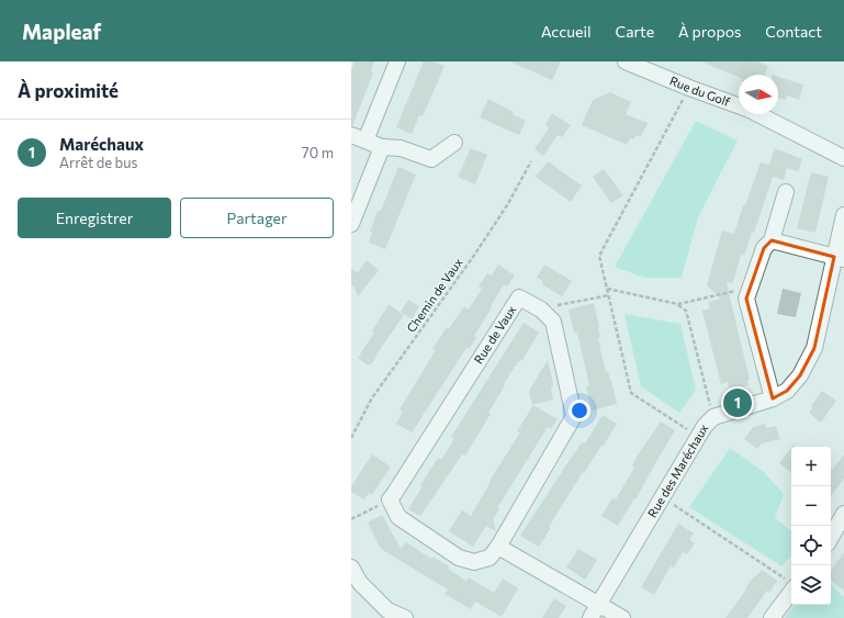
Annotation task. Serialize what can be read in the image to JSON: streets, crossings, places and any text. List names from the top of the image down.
{
  "streets": {
    "street": ["Rue du Golf", "Rue de Vaux", "Rue des Maréchaux"],
    "path": ["Chemin de Vaux"]
  },
  "north": "right",
  "page": {
    "header": "Mapleaf",
    "nav": [
      "Accueil",
      "Carte",
      "À propos",
      "Contact"
    ],
    "heading": "À proximité",
    "list": [
      {
        "mark": "1",
        "name": "Maréchaux",
        "note": "Arrêt de bus",
        "value": "70 m"
      }
    ],
    "buttons": ["Enregistrer", "Partager"],
    "pins": "1",
    "map_buttons": ["+", "−"]
  }
}
